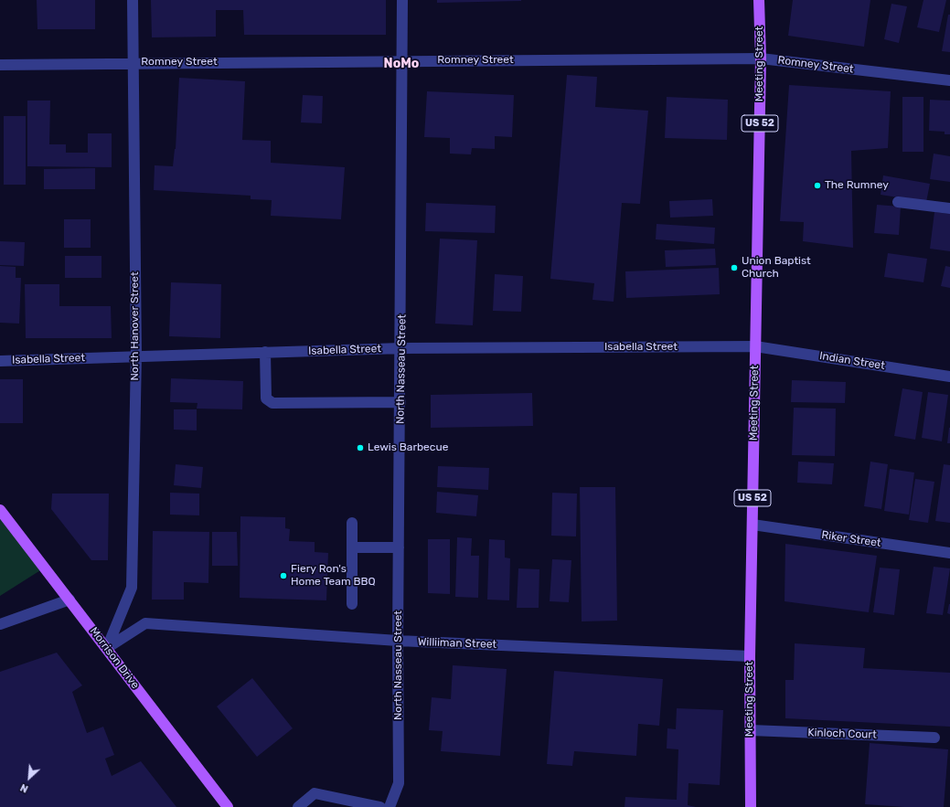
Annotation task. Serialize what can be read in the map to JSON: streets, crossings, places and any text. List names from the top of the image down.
{
  "streets": {
    "main road": ["Meeting Street", "US 52", "Morrison Drive"],
    "street": [
      "Romney Street",
      "North Hanover Street",
      "Isabella Street",
      "Indian Street",
      "North Nasseau Street",
      "Riker Street",
      "Williiman Street",
      "Kinloch Court"
    ]
  },
  "crossings": [
    ["Romney Street", "Meeting Street"],
    ["Romney Street", "North Hanover Street"],
    ["Romney Street", "North Nasseau Street"],
    ["Meeting Street", "Isabella Street"],
    ["Meeting Street", "Indian Street"],
    ["Meeting Street", "Riker Street"],
    ["Meeting Street", "Williiman Street"],
    ["Meeting Street", "Kinloch Court"],
    ["North Hanover Street", "Isabella Street"],
    ["North Hanover Street", "Williiman Street"],
    ["North Hanover Street", "Morrison Drive"],
    ["Isabella Street", "Indian Street"],
    ["Isabella Street", "North Nasseau Street"],
    ["North Nasseau Street", "Williiman Street"],
    ["Williiman Street", "Morrison Drive"]
  ],
  "districts": ["NoMo"],
  "places": [
    "The Rumney",
    "Union Baptist Church",
    "Lewis Barbecue",
    "Fiery Ron's Home Team BBQ"
  ],
  "north": "bottom left"
}
